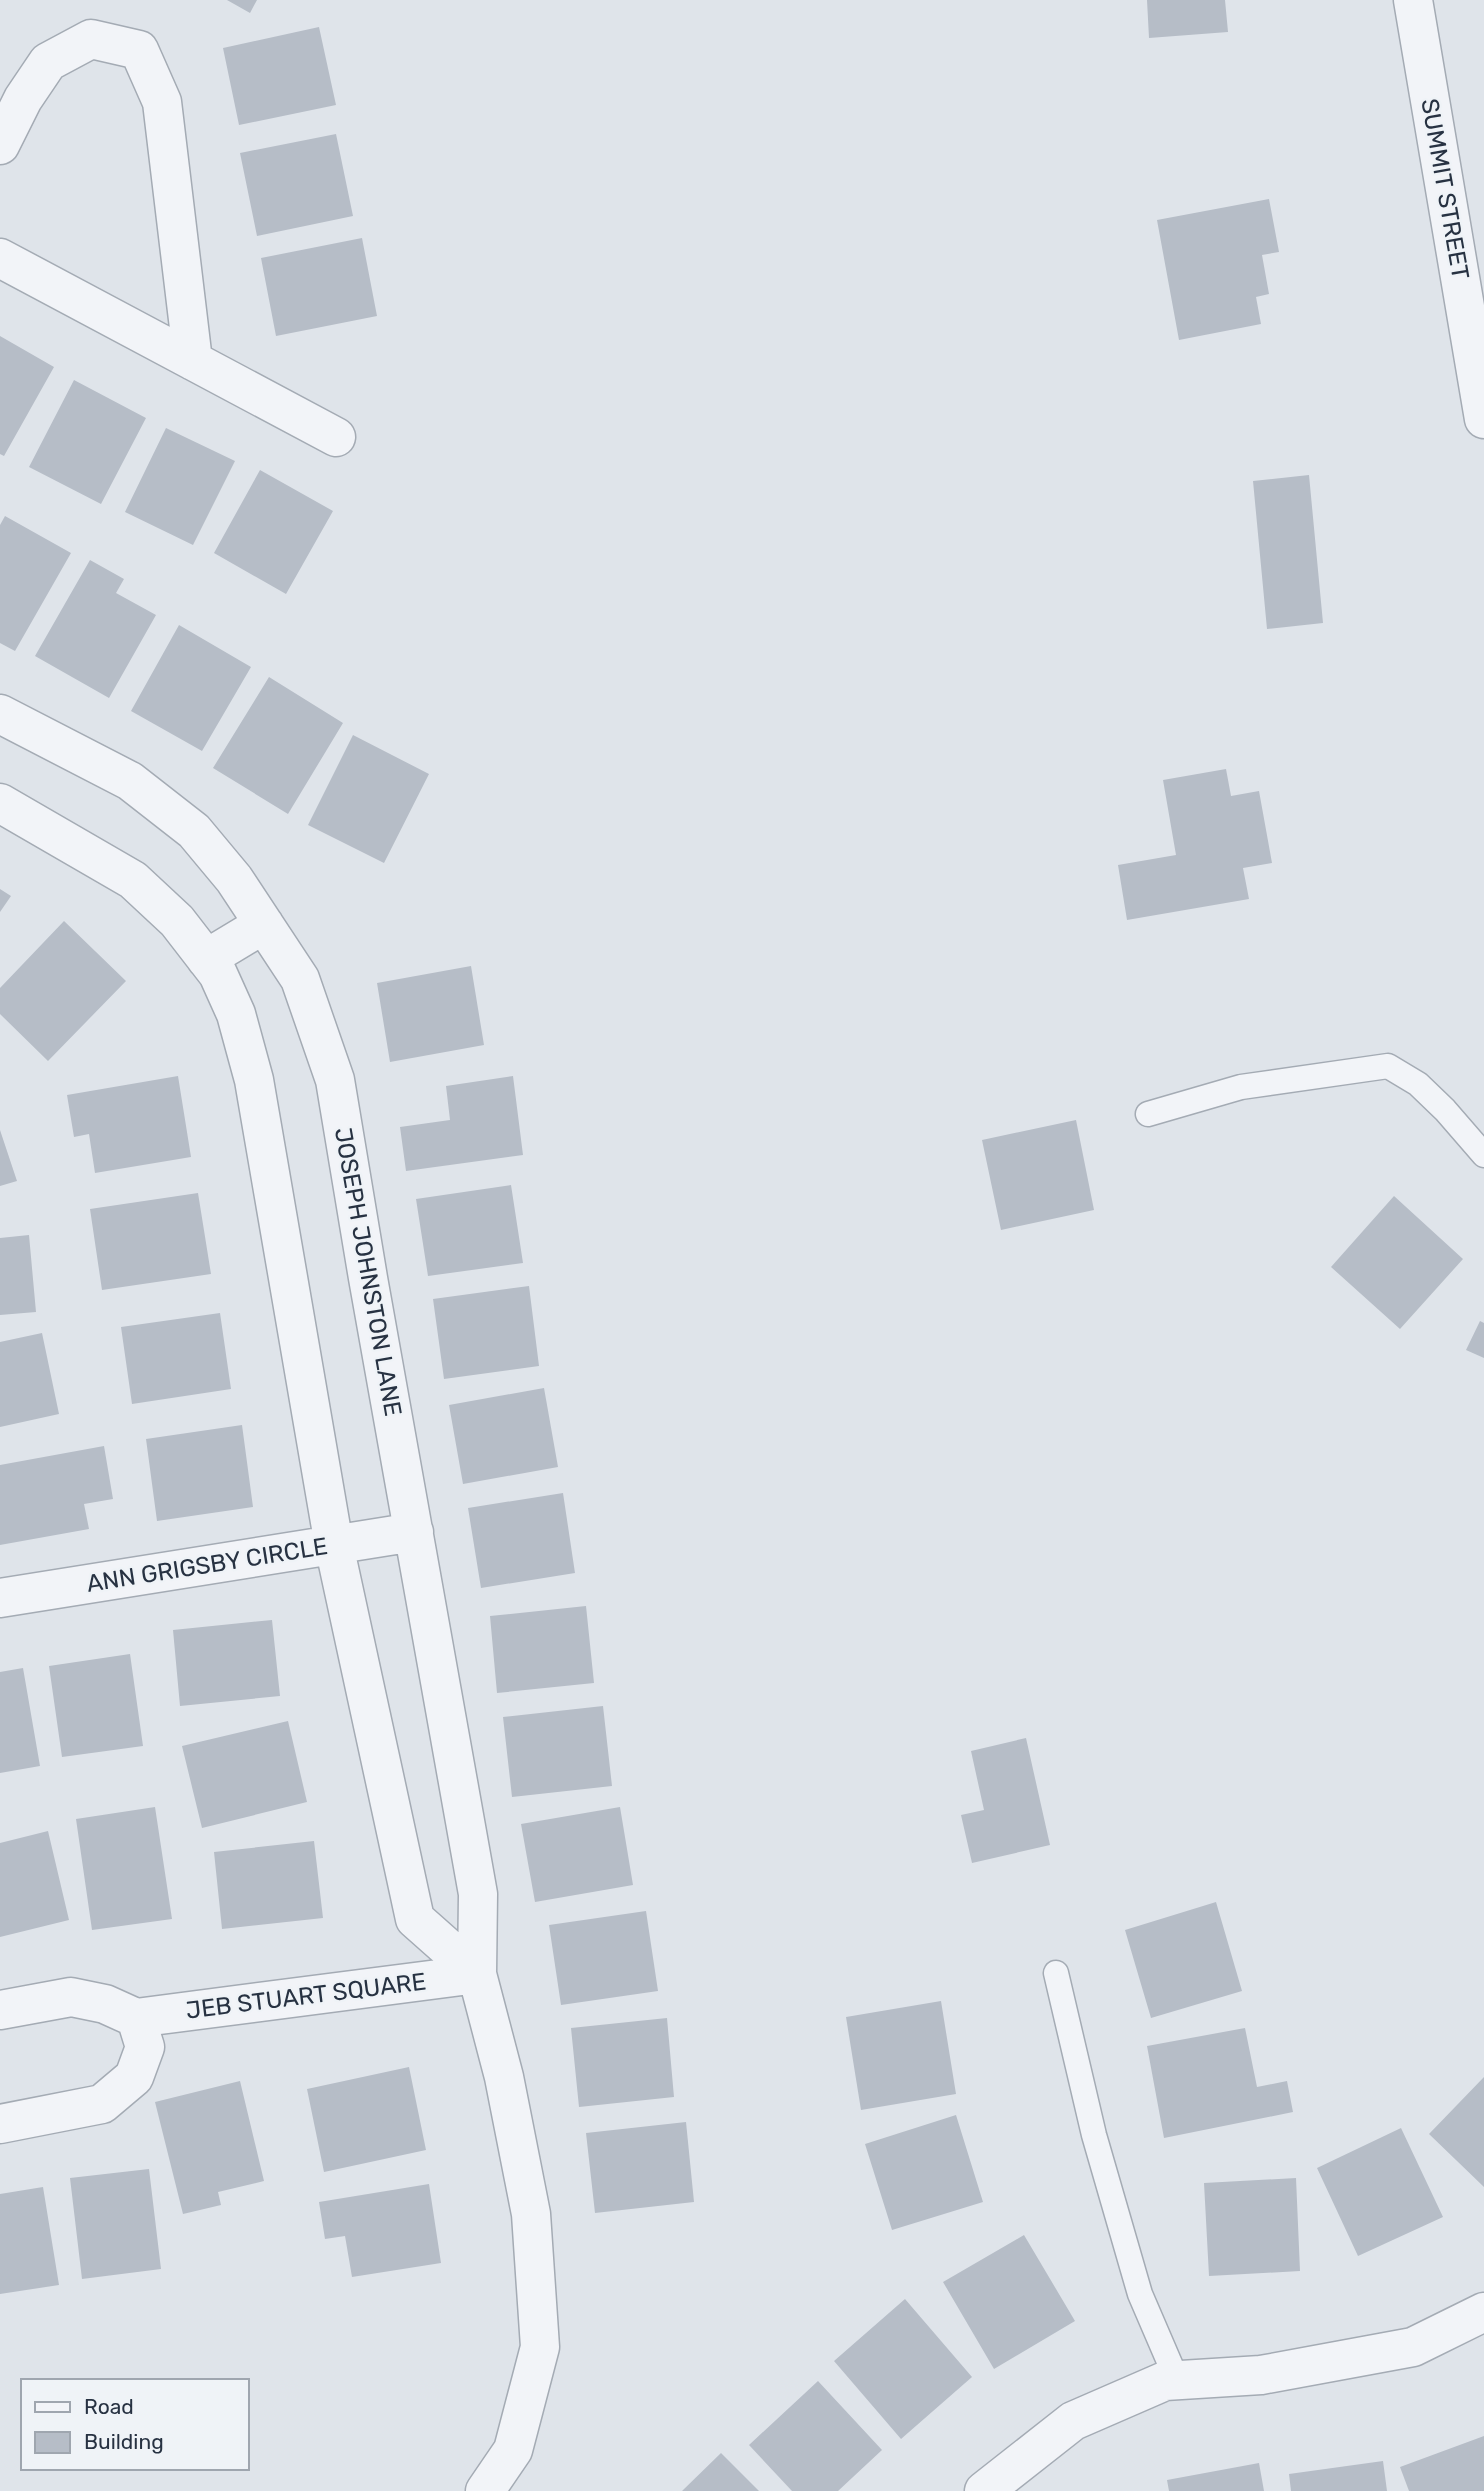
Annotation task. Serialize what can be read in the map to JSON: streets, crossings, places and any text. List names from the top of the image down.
{
  "streets": {
    "street": [
      "SUMMIT STREET",
      "JOSEPH JOHNSTON LANE",
      "ANN GRIGSBY CIRCLE",
      "JEB STUART SQUARE"
    ]
  },
  "crossings": [
    ["JOSEPH JOHNSTON LANE", "ANN GRIGSBY CIRCLE"],
    ["JOSEPH JOHNSTON LANE", "JEB STUART SQUARE"]
  ],
  "legend": ["Road", "Building"]
}
